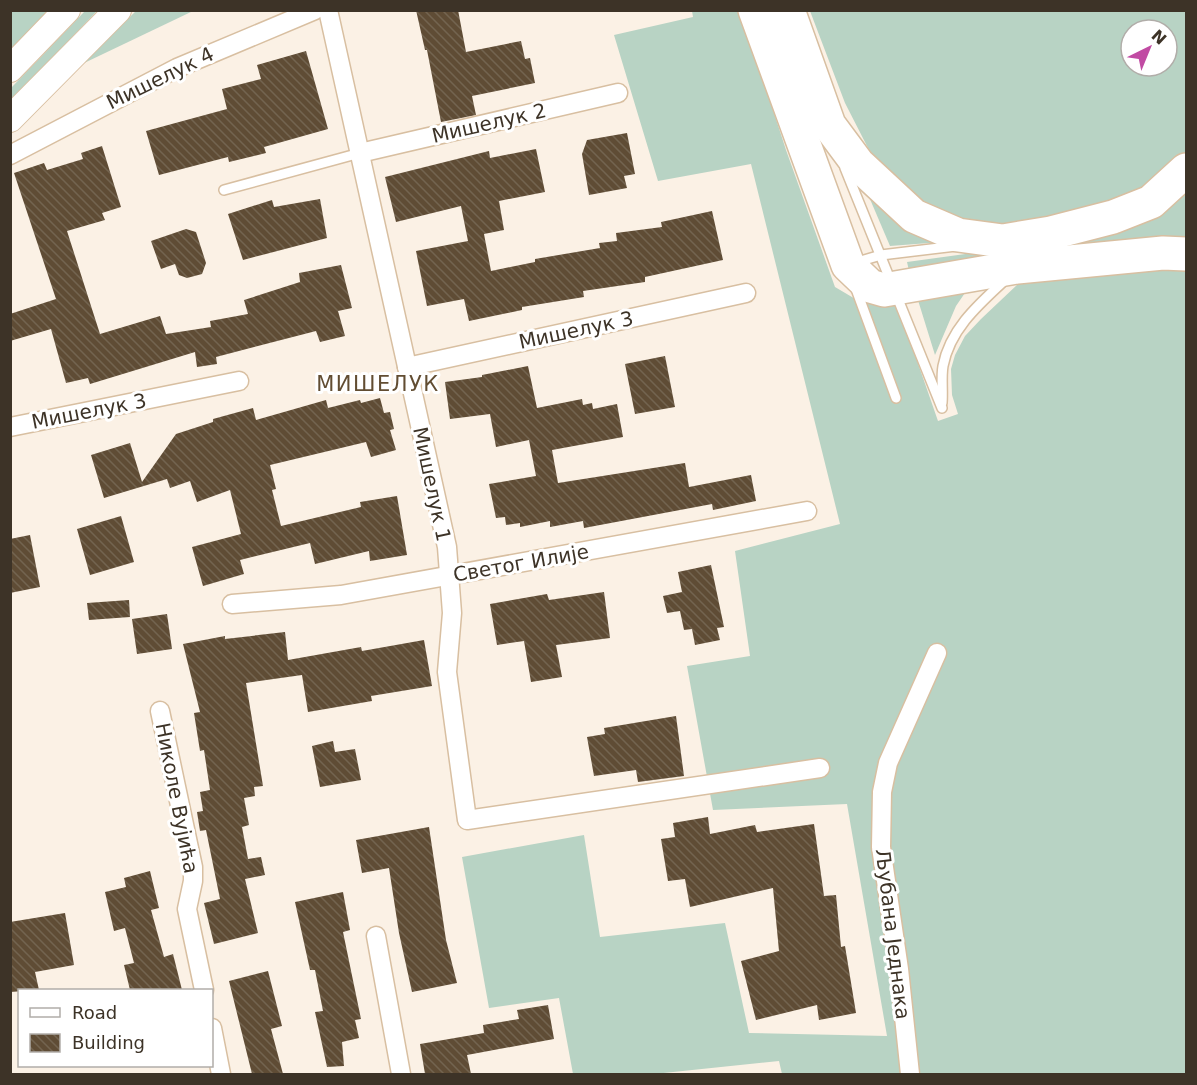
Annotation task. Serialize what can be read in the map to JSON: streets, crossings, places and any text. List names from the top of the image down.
{
  "streets": {
    "street": [
      "Мишелук 4",
      "Мишелук 2",
      "Мишелук 3",
      "Мишелук 1",
      "Светог Илије",
      "Николе Вујића",
      "Љубана Једнака"
    ]
  },
  "crossings": [
    ["Мишелук 2", "Мишелук 1"],
    ["Мишелук 3", "Мишелук 1"],
    ["Мишелук 1", "Светог Илије"]
  ],
  "districts": ["МИШЕЛУК"],
  "legend": ["Road", "Building"],
  "north": "top right"
}
